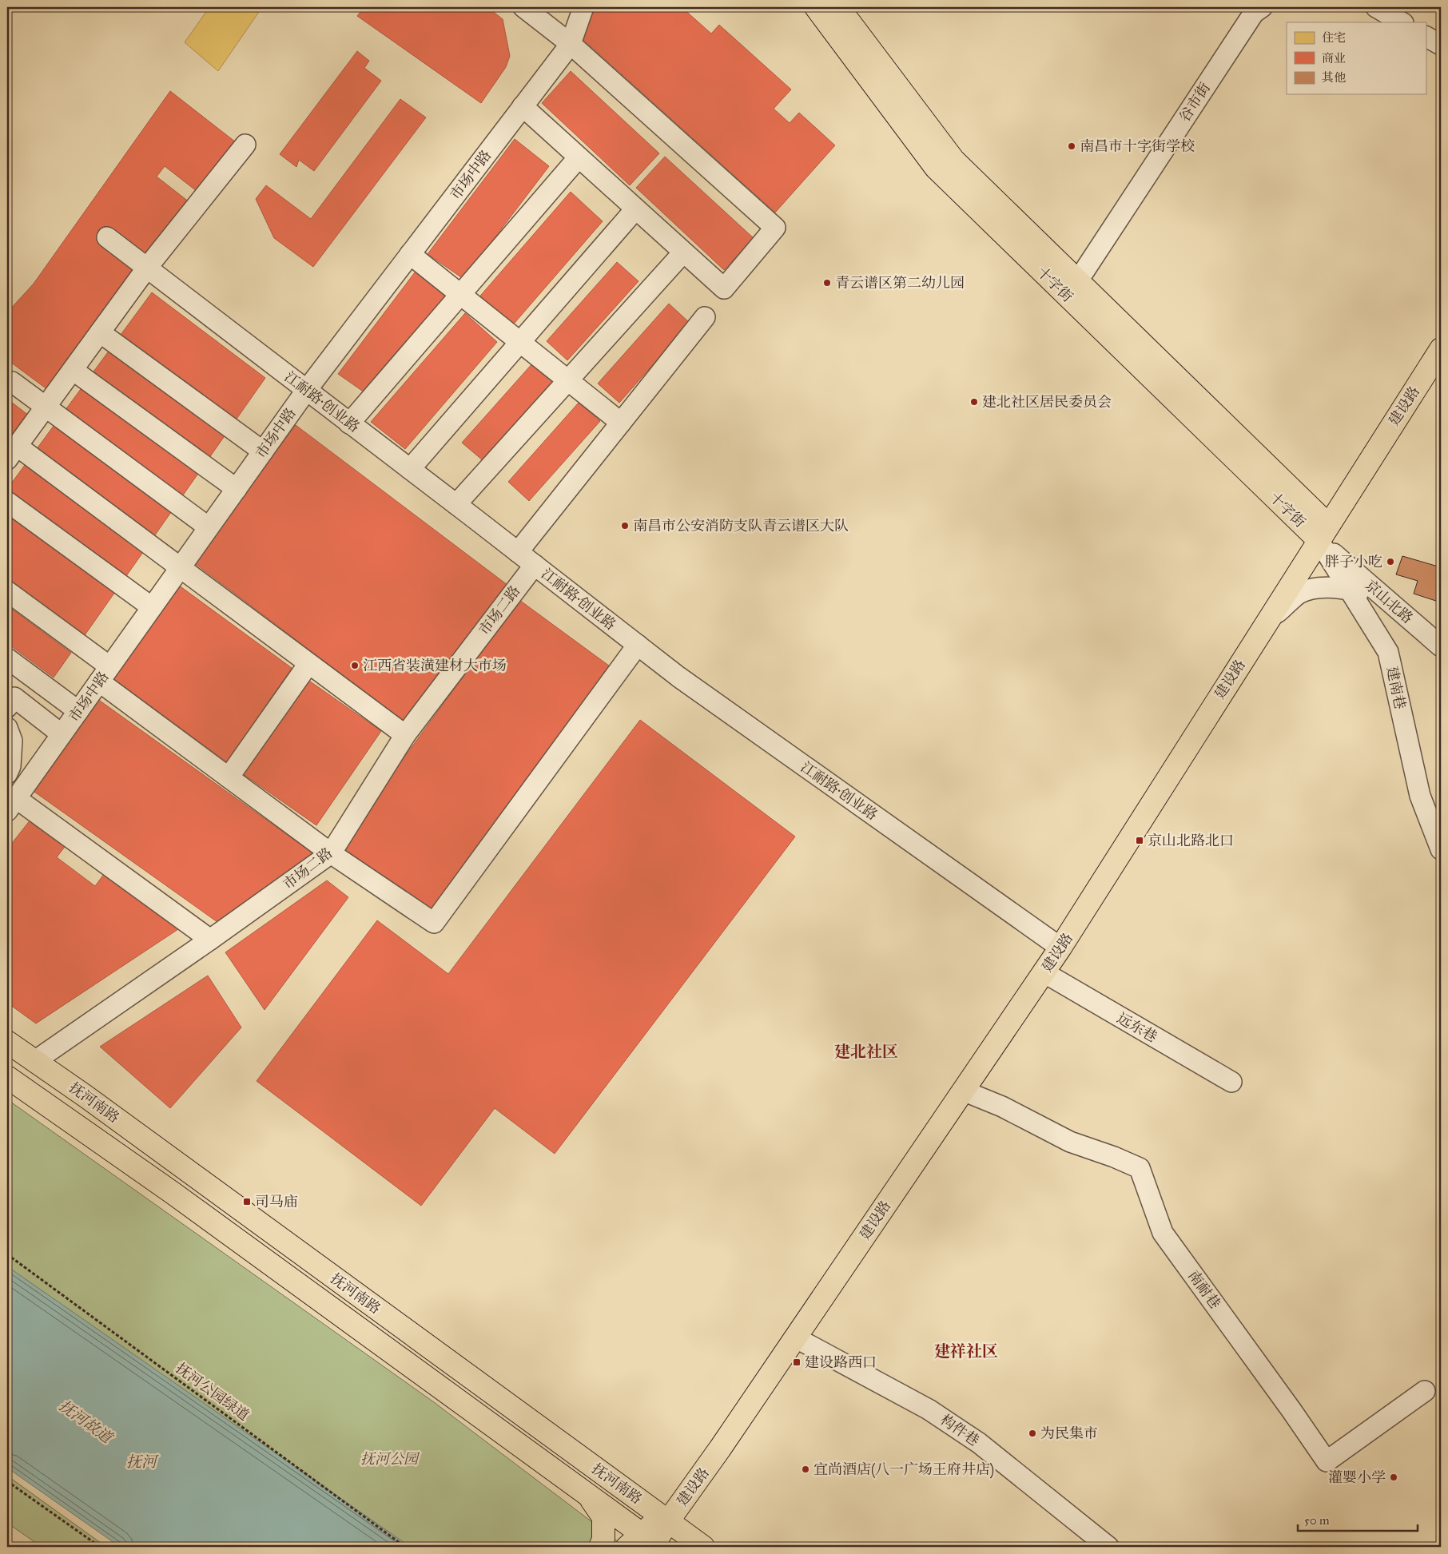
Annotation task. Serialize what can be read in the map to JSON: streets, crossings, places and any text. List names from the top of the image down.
{
  "streets": {
    "main road": ["十字街", "建设路", "抚河南路"],
    "street": [
      "谷市街",
      "市场中路",
      "江耐路·创业路",
      "京山北路",
      "市场二路",
      "建南巷",
      "远东巷",
      "南耐巷",
      "构件巷"
    ],
    "path": ["抚河公园绿道"]
  },
  "crossings": [
    ["谷市街", "十字街"],
    ["市场中路", "江耐路·创业路"],
    ["十字街", "建设路"],
    ["十字街", "京山北路"],
    ["十字街", "建南巷"],
    ["江耐路·创业路", "建设路"],
    ["江耐路·创业路", "市场二路"],
    ["建设路", "京山北路"],
    ["建设路", "建南巷"],
    ["建设路", "远东巷"],
    ["建设路", "抚河南路"],
    ["建设路", "南耐巷"],
    ["建设路", "构件巷"],
    ["京山北路", "建南巷"],
    ["市场二路", "抚河南路"]
  ],
  "districts": ["建北社区", "建祥社区"],
  "water": ["抚河故道", "抚河"],
  "parks": ["抚河公园"],
  "places": {
    "other": [
      "南昌市十字街学校",
      "青云谱区第二幼儿园",
      "建北社区居民委员会",
      "南昌市公安消防支队青云谱区大队",
      "胖子小吃",
      "江西省装潢建材大市场",
      "为民集市",
      "宜尚酒店(八一广场王府井店)",
      "灌婴小学"
    ],
    "transit": ["京山北路北口", "司马庙", "建设路西口"]
  },
  "legend": ["住宅", "商业", "其他"],
  "scale_bar": "50 m"
}
